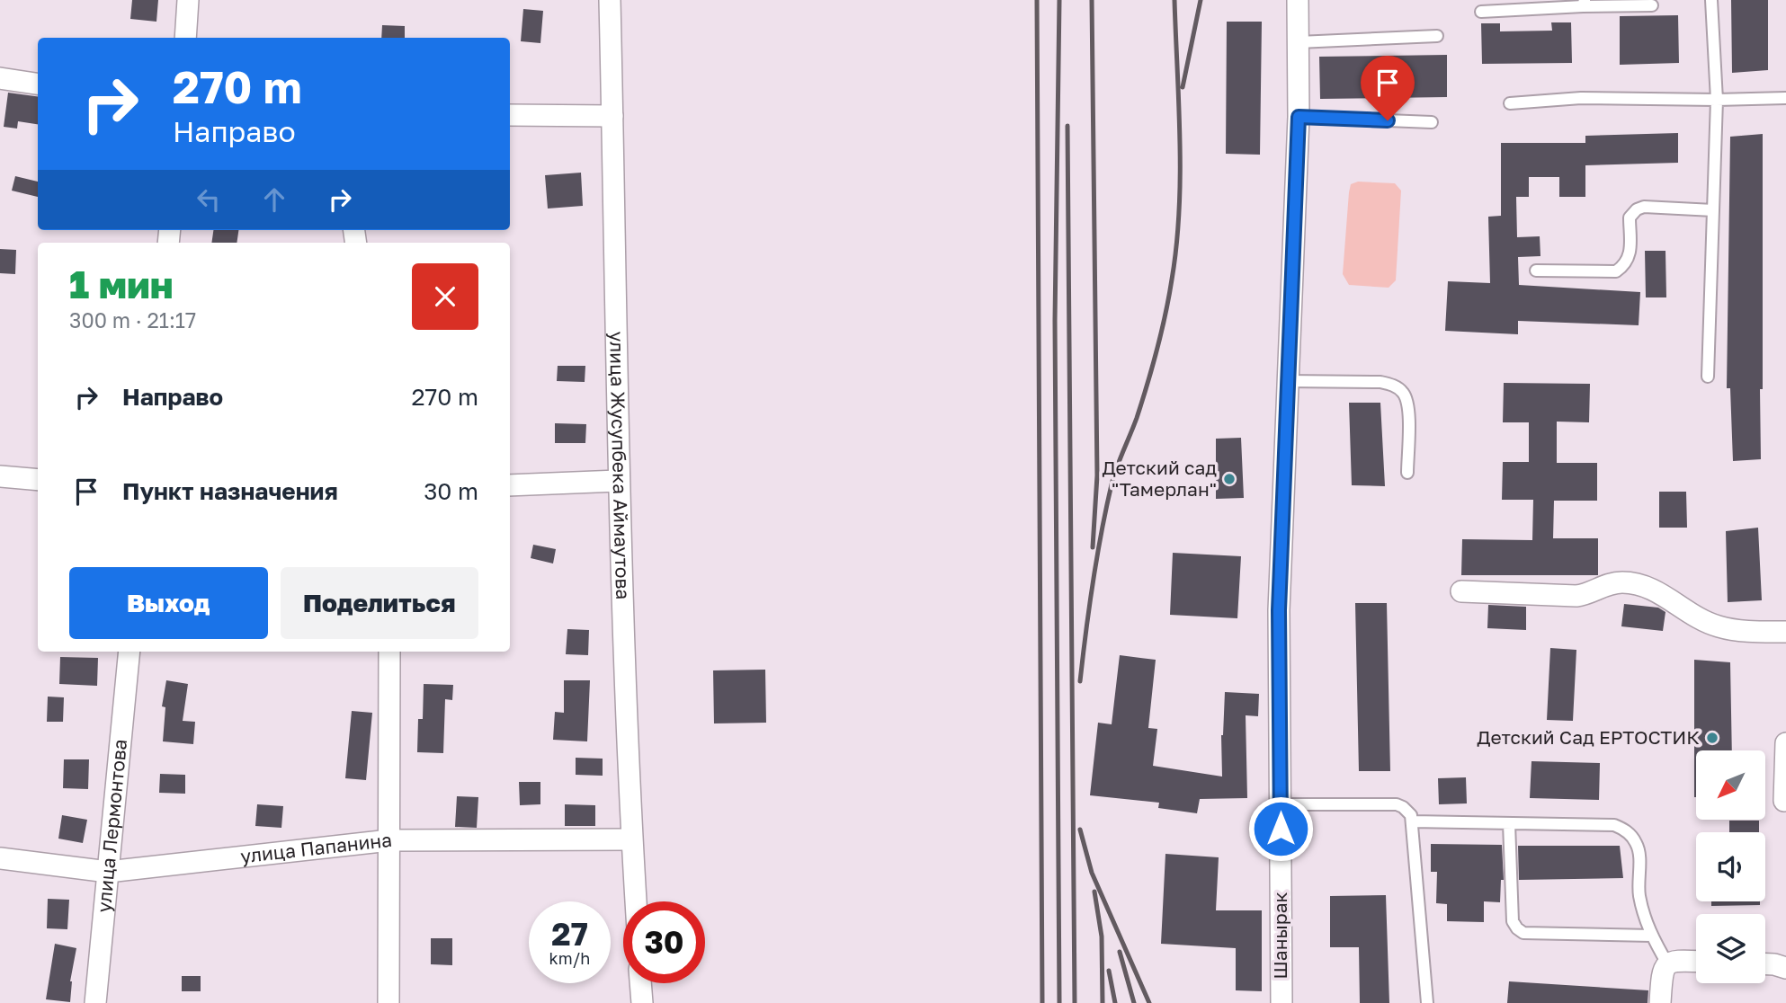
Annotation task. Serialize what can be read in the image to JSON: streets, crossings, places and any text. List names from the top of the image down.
{
  "streets": {
    "street": [
      "улица Жусупбека Аймаутова",
      "улица Лермонтова",
      "улица Папанина",
      "Шанырак"
    ]
  },
  "crossings": [
    ["улица Жусупбека Аймаутова", "улица Папанина"],
    ["улица Лермонтова", "улица Папанина"]
  ],
  "places": ["Детский сад \"Тамерлан\"", "Детский Сад ЕРТОСТИК"],
  "north": "bottom left",
  "page": {
    "turn": ["270 m", "Направо"],
    "heading": ["1 мин", "300 m · 21:17"],
    "list": [
      {
        "name": "Направо",
        "value": "270 m"
      },
      {
        "name": "Пункт назначения",
        "value": "30 m"
      }
    ],
    "buttons": ["Выход", "Поделиться"],
    "speed": "27 km/h",
    "limit": "30"
  }
}
